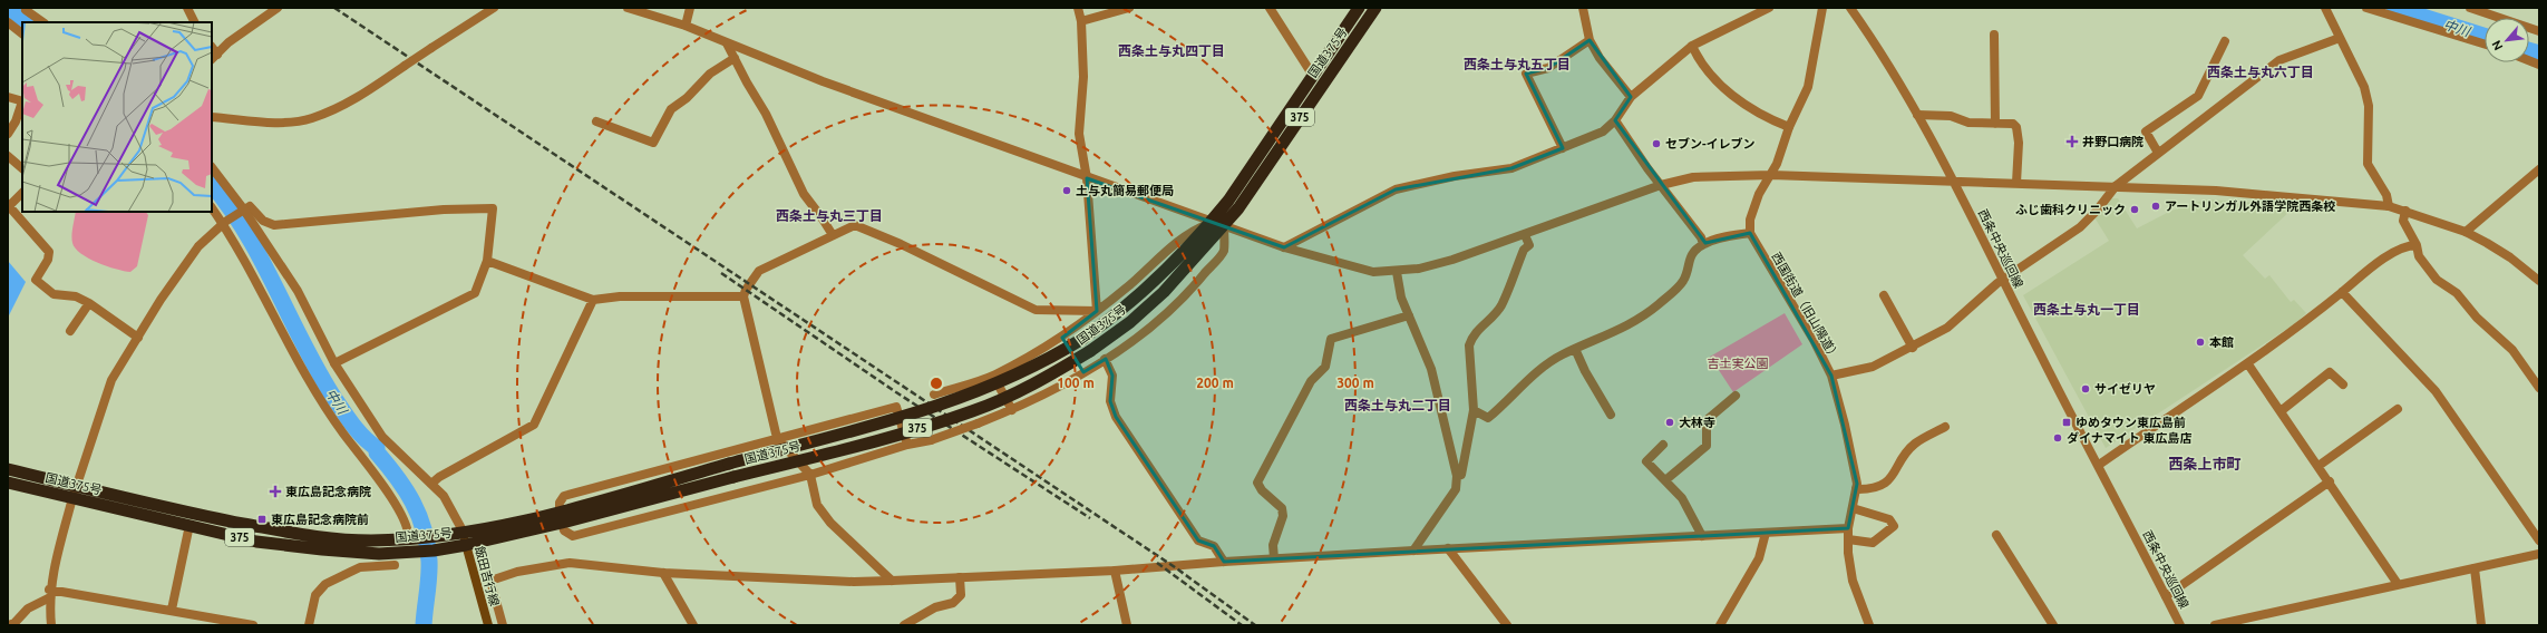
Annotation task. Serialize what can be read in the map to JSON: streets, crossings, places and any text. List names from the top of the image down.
{
  "streets": {
    "highway": ["国道375号", "375"],
    "main road": ["飯田吉行線"],
    "street": ["西条中央巡回線", "西国街道（旧山陽道）"]
  },
  "crossings": [
    ["国道375号", "飯田吉行線"]
  ],
  "districts": [
    "西条土与丸四丁目",
    "西条土与丸五丁目",
    "西条土与丸六丁目",
    "西条土与丸三丁目",
    "西条土与丸一丁目",
    "西条土与丸二丁目",
    "西条上市町"
  ],
  "water": ["中川"],
  "parks": ["吉土実公園"],
  "places": {
    "health": ["井野口病院", "東広島記念病院"],
    "other": [
      "セブン-イレブン",
      "土与丸簡易郵便局",
      "アートリンガル外語学院西条校",
      "ふじ歯科クリニック",
      "本館",
      "サイゼリヤ",
      "大林寺",
      "ダイナマイト 東広島店"
    ],
    "transit": ["ゆめタウン東広島前", "東広島記念病院前"]
  },
  "north": "bottom left",
  "rings": ["100 m", "200 m", "300 m"]
}
